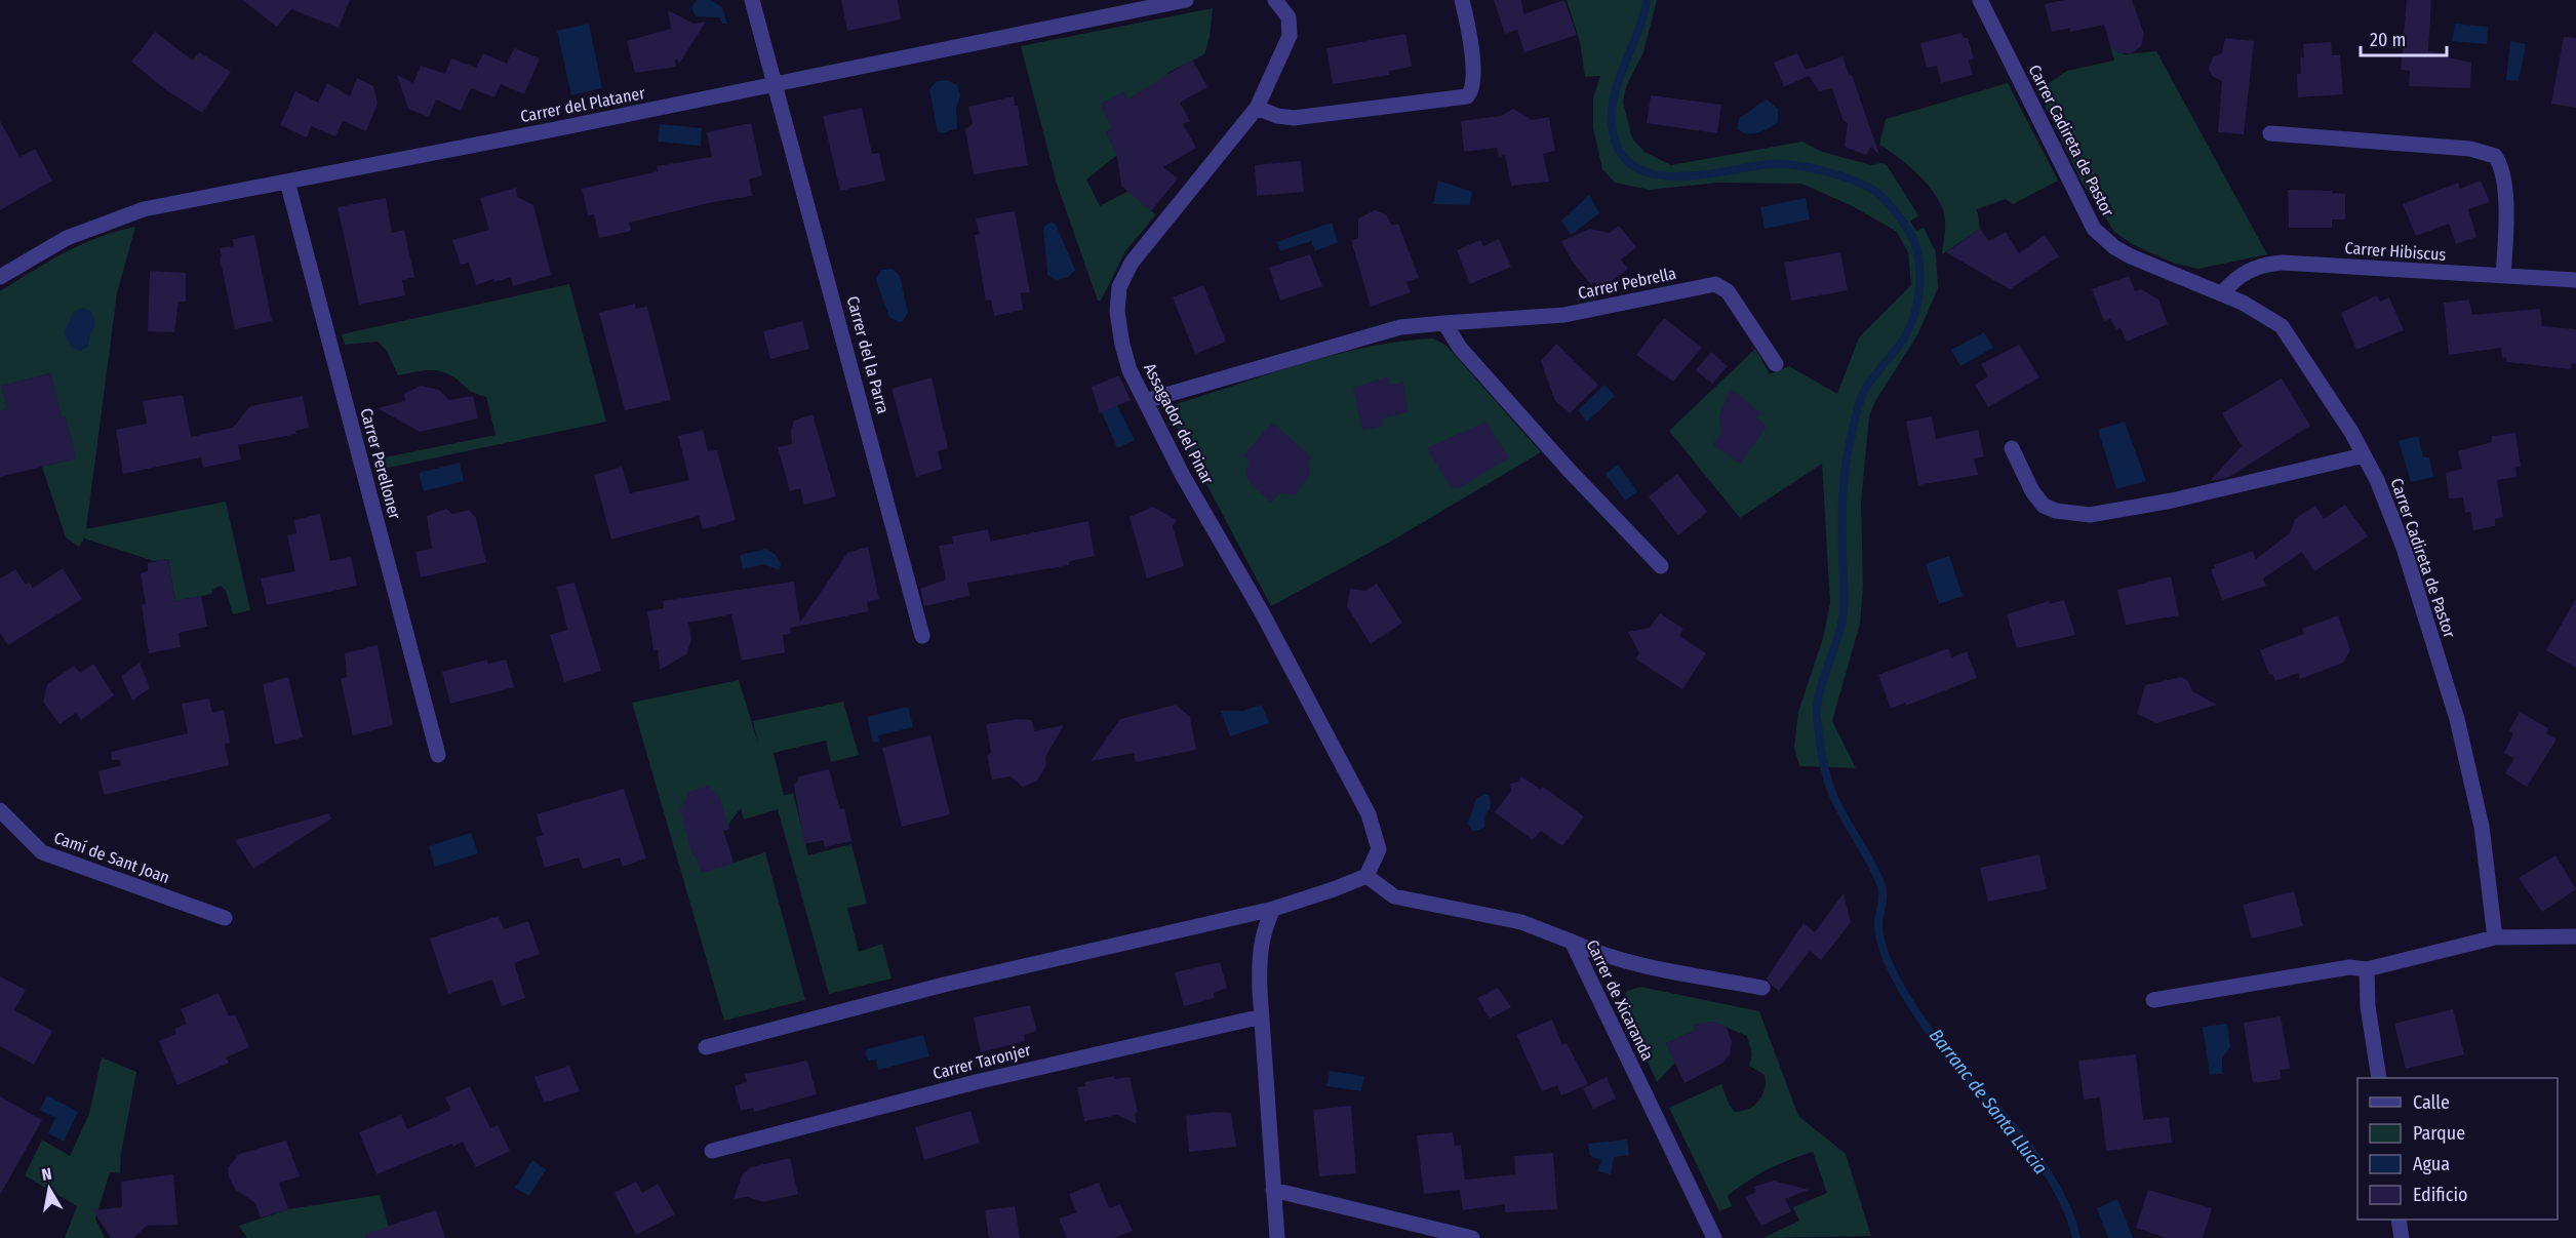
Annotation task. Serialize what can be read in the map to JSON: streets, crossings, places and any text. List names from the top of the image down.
{
  "streets": {
    "street": [
      "Carrer del Plataner",
      "Carrer Cadireta de Pastor",
      "Carrer Hibiscus",
      "Carrer Pebrella",
      "Carrer del la Parra",
      "Assagador del Pinar",
      "Carrer Perelloner",
      "Camí de Sant Joan",
      "Carrer de Xicaranda",
      "Carrer Taronjer"
    ]
  },
  "crossings": [
    ["Carrer del Plataner", "Carrer del la Parra"],
    ["Carrer del Plataner", "Carrer Perelloner"],
    ["Carrer Cadireta de Pastor", "Carrer Hibiscus"],
    ["Carrer Pebrella", "Assagador del Pinar"],
    ["Assagador del Pinar", "Carrer de Xicaranda"]
  ],
  "water": ["Barranc de Santa Llucia"],
  "legend": [
    "Calle",
    "Parque",
    "Agua",
    "Edificio"
  ],
  "scale_bar": "20 m",
  "north": "top"
}
